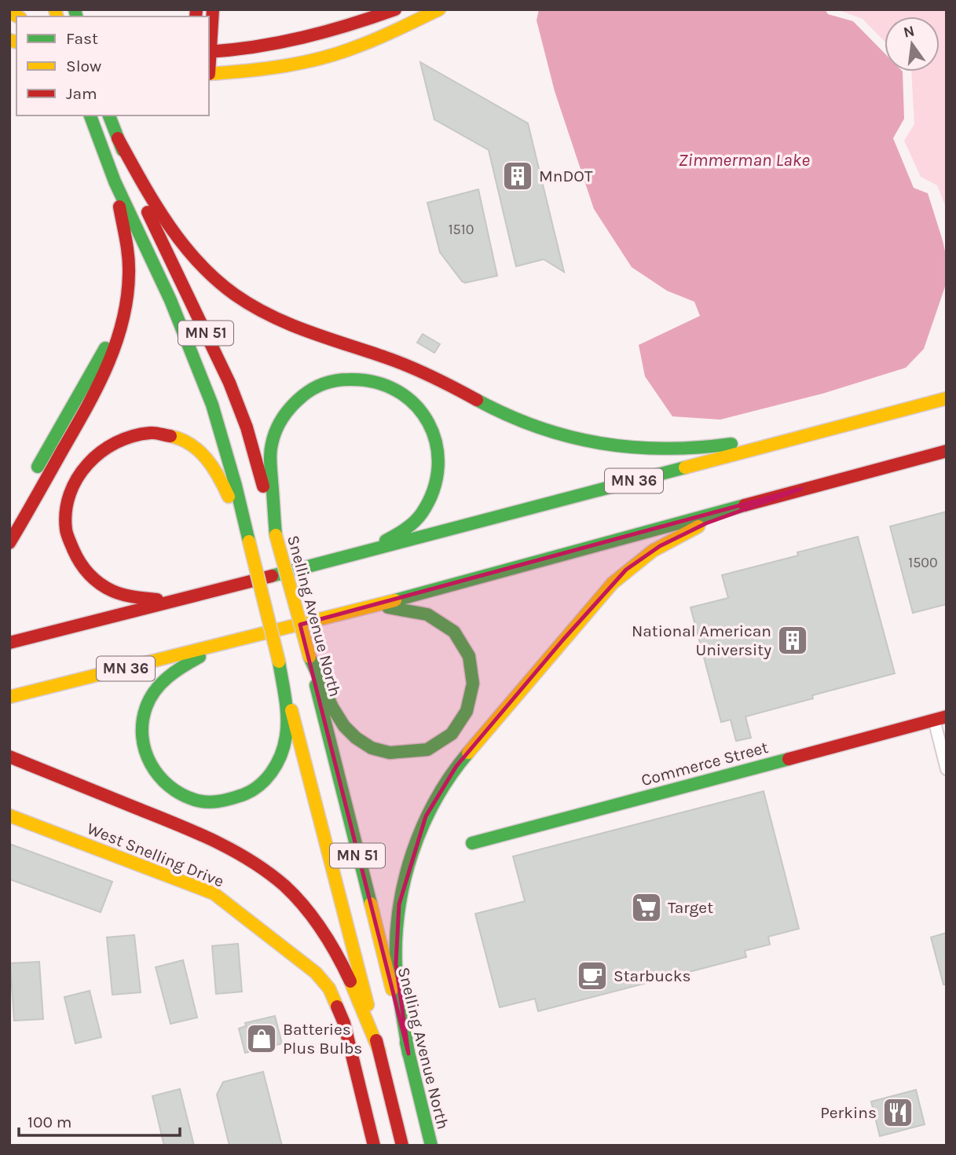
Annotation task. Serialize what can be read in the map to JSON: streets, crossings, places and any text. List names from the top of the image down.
{
  "streets": {
    "main road": [
      "MN 51",
      "MN 36",
      "Snelling Avenue North",
      "Commerce Street",
      "West Snelling Drive"
    ]
  },
  "water": ["Zimmerman Lake"],
  "places": {
    "building": ["MnDOT", "National American University"],
    "supermarket": ["Target"],
    "cafe": ["Starbucks"],
    "shop": ["Batteries Plus Bulbs"],
    "restaurant": ["Perkins"]
  },
  "house_numbers": ["1510", "1500"],
  "legend": ["Fast", "Slow", "Jam"],
  "scale_bar": "100 m",
  "north": "top"
}
